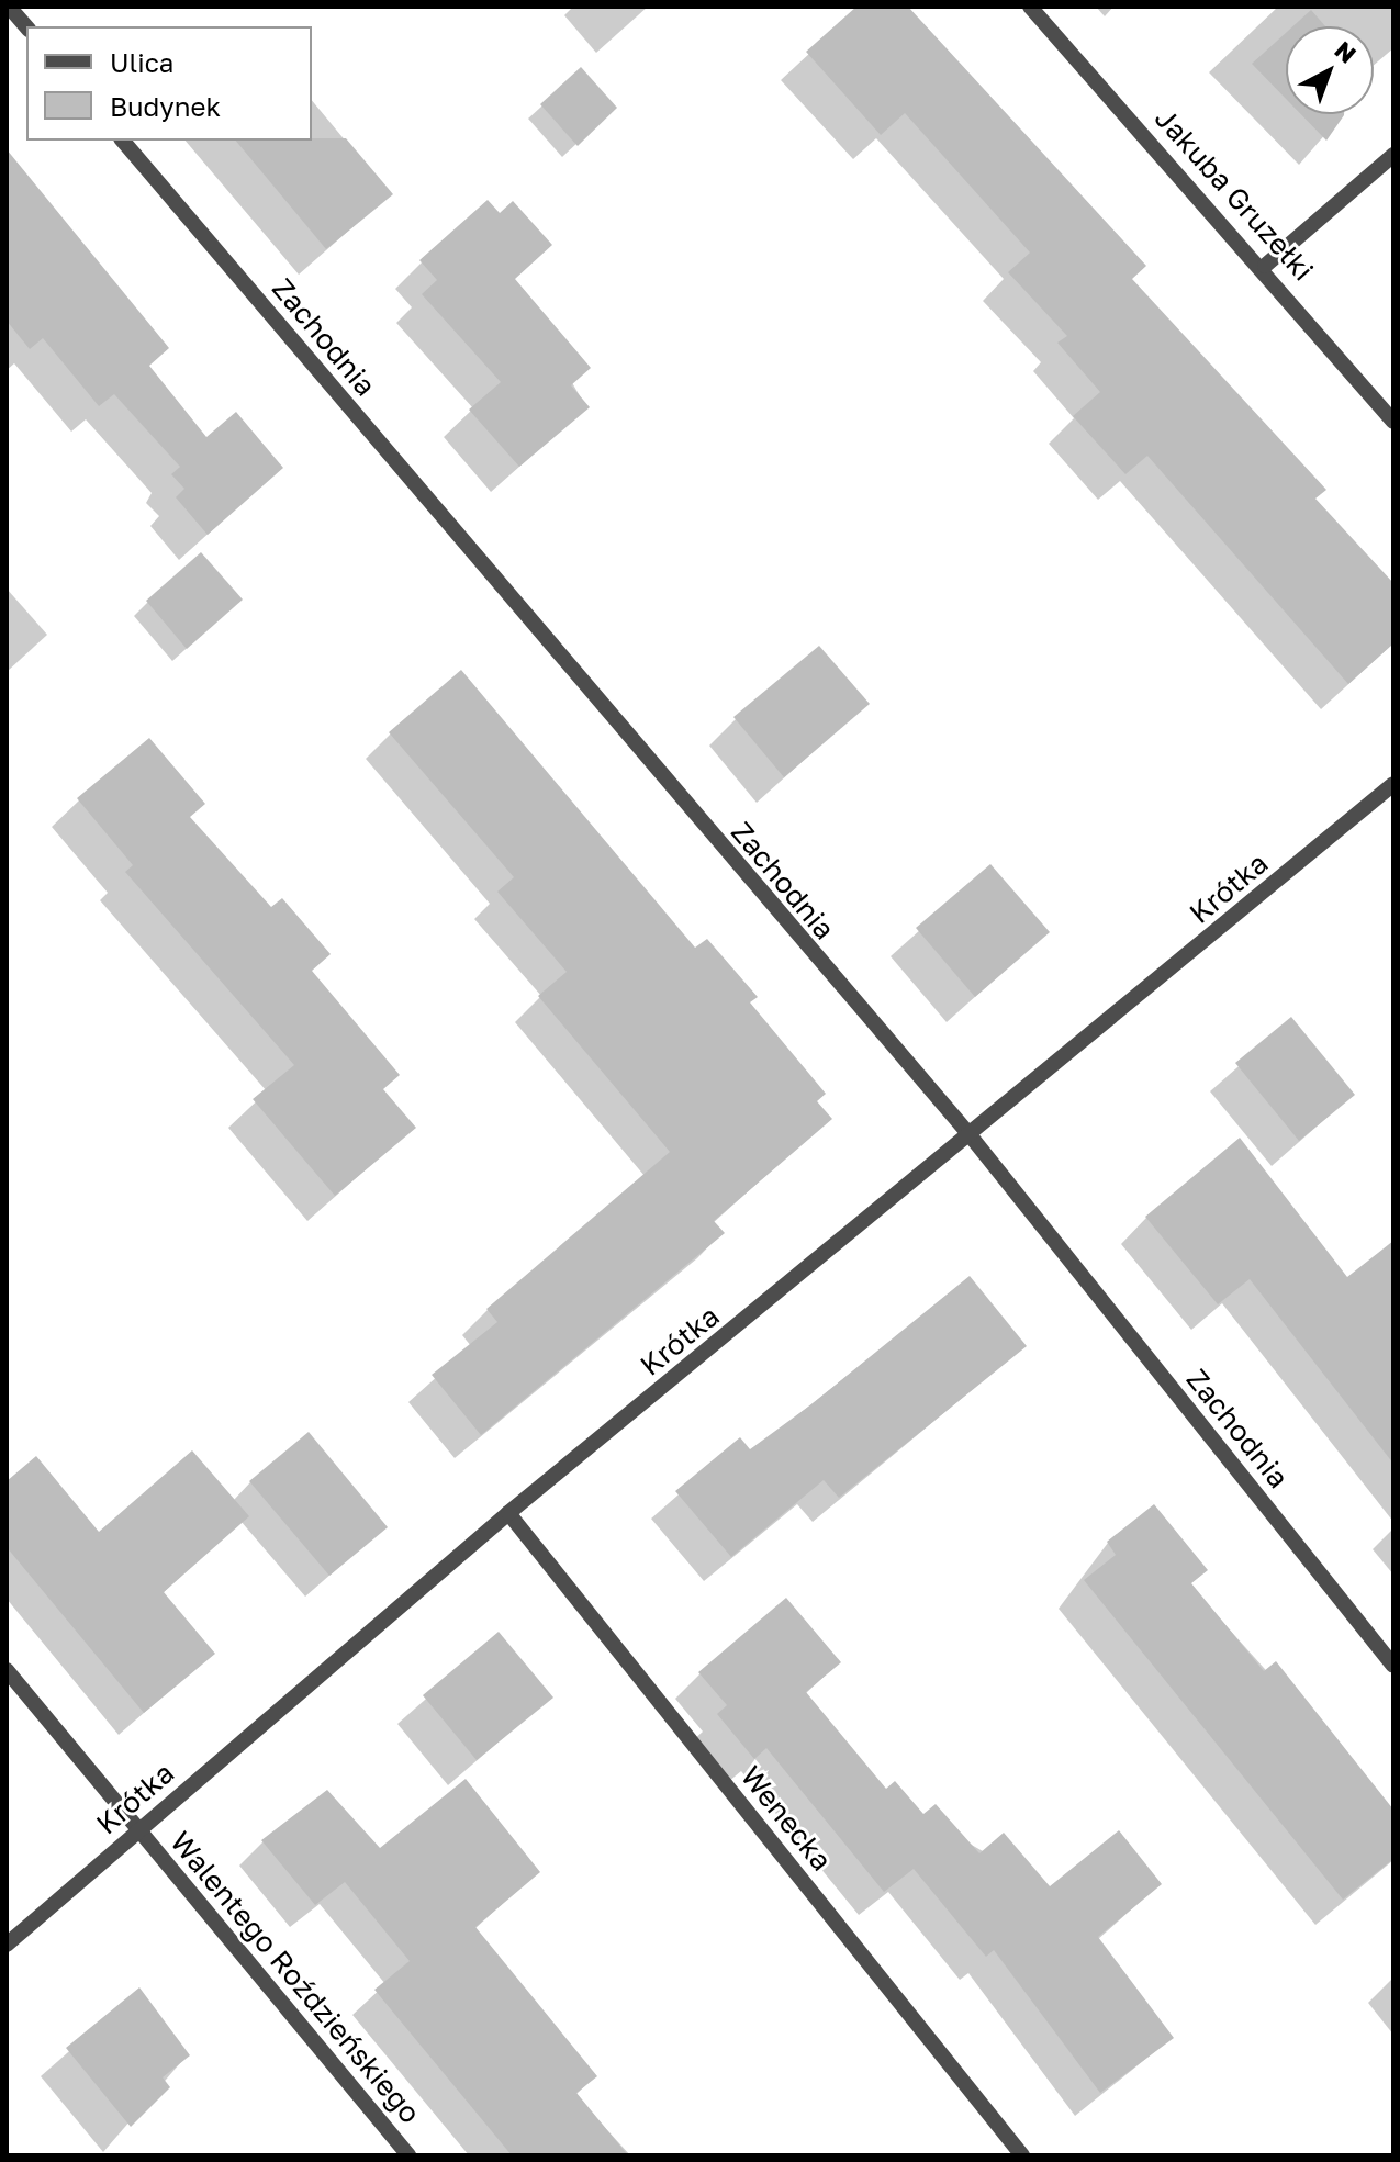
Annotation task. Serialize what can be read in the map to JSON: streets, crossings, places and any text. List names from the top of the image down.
{
  "streets": {
    "street": [
      "Jakuba Gruzełki",
      "Zachodnia",
      "Krótka",
      "Wenecka",
      "Walentego Roździeńskiego"
    ]
  },
  "crossings": [
    ["Zachodnia", "Krótka"],
    ["Krótka", "Wenecka"],
    ["Krótka", "Walentego Roździeńskiego"]
  ],
  "legend": ["Ulica", "Budynek"],
  "north": "top right"
}
